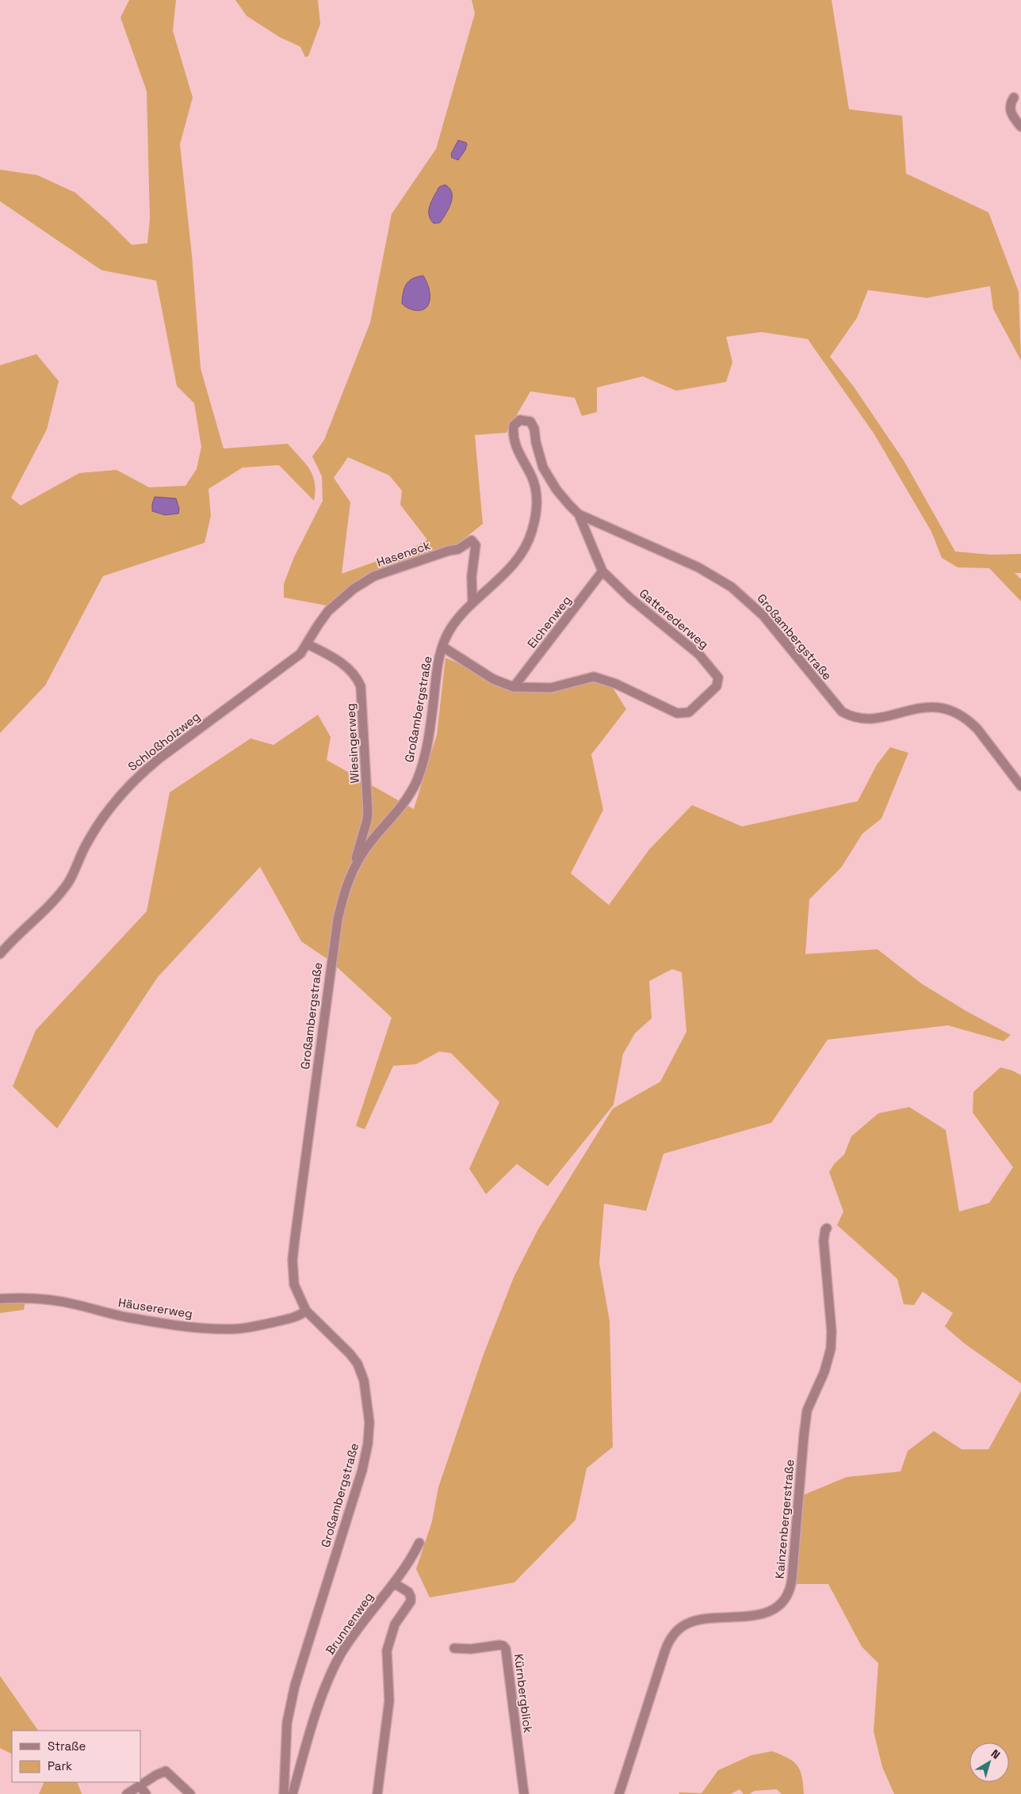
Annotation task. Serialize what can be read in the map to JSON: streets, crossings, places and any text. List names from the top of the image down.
{
  "streets": {
    "street": [
      "Haseneck",
      "Gatterederweg",
      "Eichenweg",
      "Großambergstraße",
      "Schloßholzweg",
      "Wiesingerweg",
      "Häusererweg",
      "Kainzenbergerstraße",
      "Brunnenweg",
      "Kürnbergblick"
    ]
  },
  "crossings": [
    ["Haseneck", "Großambergstraße"],
    ["Haseneck", "Schloßholzweg"],
    ["Haseneck", "Wiesingerweg"],
    ["Gatterederweg", "Eichenweg"],
    ["Gatterederweg", "Großambergstraße"],
    ["Großambergstraße", "Wiesingerweg"],
    ["Großambergstraße", "Häusererweg"],
    ["Schloßholzweg", "Wiesingerweg"]
  ],
  "legend": ["Straße", "Park"],
  "north": "top right"
}
